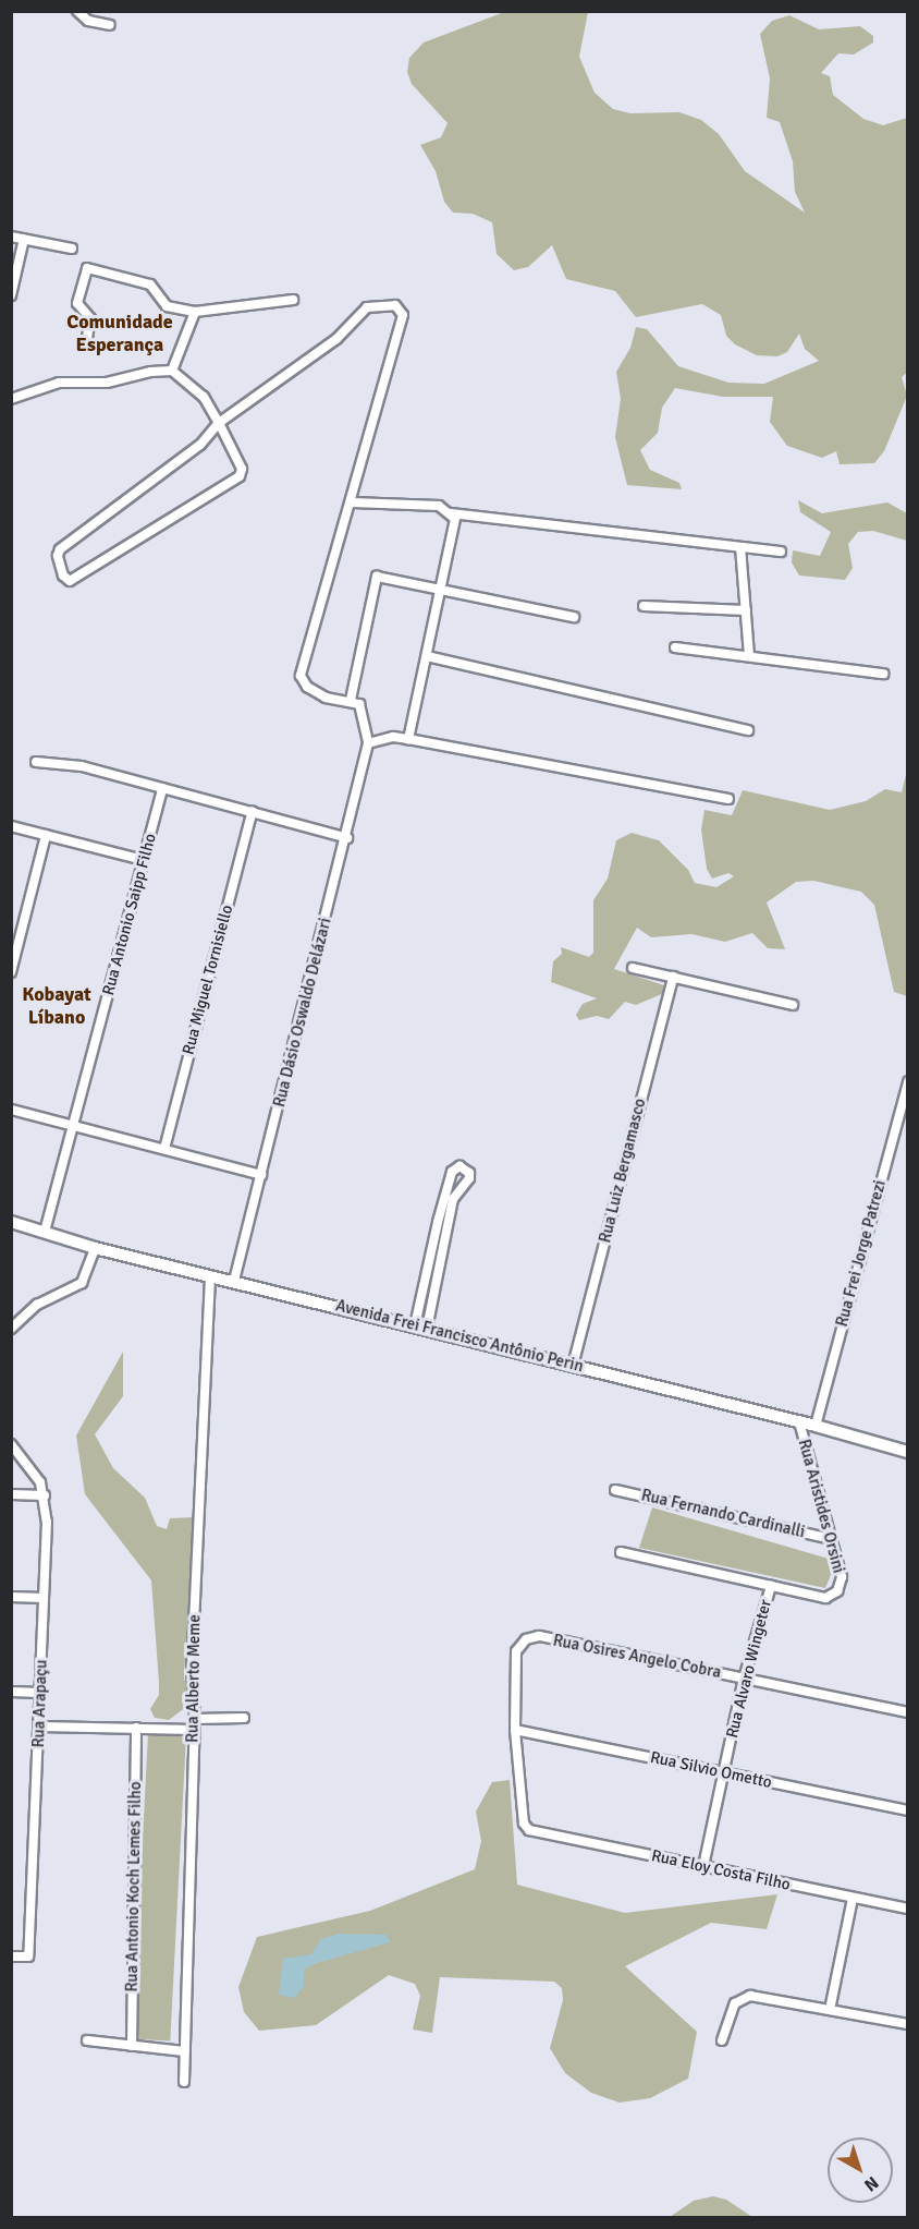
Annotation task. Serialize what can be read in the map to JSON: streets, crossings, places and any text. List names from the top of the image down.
{
  "streets": {
    "street": [
      "Rua Antonio Saipp Filho",
      "Rua Miguel Tornisiello",
      "Rua Dásio Oswaldo Delázari",
      "Rua Luiz Bergamasco",
      "Rua Frei Jorge Patrezi",
      "Avenida Frei Francisco Antônio Perin",
      "Rua Aristides Orsini",
      "Rua Fernando Cardinalli",
      "Rua Osires Angelo Cobra",
      "Rua Alvaro Wingeter",
      "Rua Alberto Meme",
      "Rua Arapaçu",
      "Rua Silvio Ometto",
      "Rua Eloy Costa Filho",
      "Rua Antonio Koch Lemes Filho"
    ]
  },
  "crossings": [
    ["Rua Antonio Saipp Filho", "Avenida Frei Francisco Antônio Perin"],
    ["Rua Dásio Oswaldo Delázari", "Avenida Frei Francisco Antônio Perin"],
    ["Rua Luiz Bergamasco", "Avenida Frei Francisco Antônio Perin"],
    ["Rua Frei Jorge Patrezi", "Avenida Frei Francisco Antônio Perin"],
    ["Avenida Frei Francisco Antônio Perin", "Rua Aristides Orsini"],
    ["Avenida Frei Francisco Antônio Perin", "Rua Alberto Meme"],
    ["Rua Aristides Orsini", "Rua Fernando Cardinalli"],
    ["Rua Aristides Orsini", "Rua Alvaro Wingeter"],
    ["Rua Osires Angelo Cobra", "Rua Alvaro Wingeter"],
    ["Rua Osires Angelo Cobra", "Rua Silvio Ometto"],
    ["Rua Osires Angelo Cobra", "Rua Eloy Costa Filho"],
    ["Rua Alvaro Wingeter", "Rua Silvio Ometto"],
    ["Rua Alvaro Wingeter", "Rua Eloy Costa Filho"]
  ],
  "districts": ["Comunidade Esperança", "Kobayat Líbano"],
  "north": "bottom right"
}
